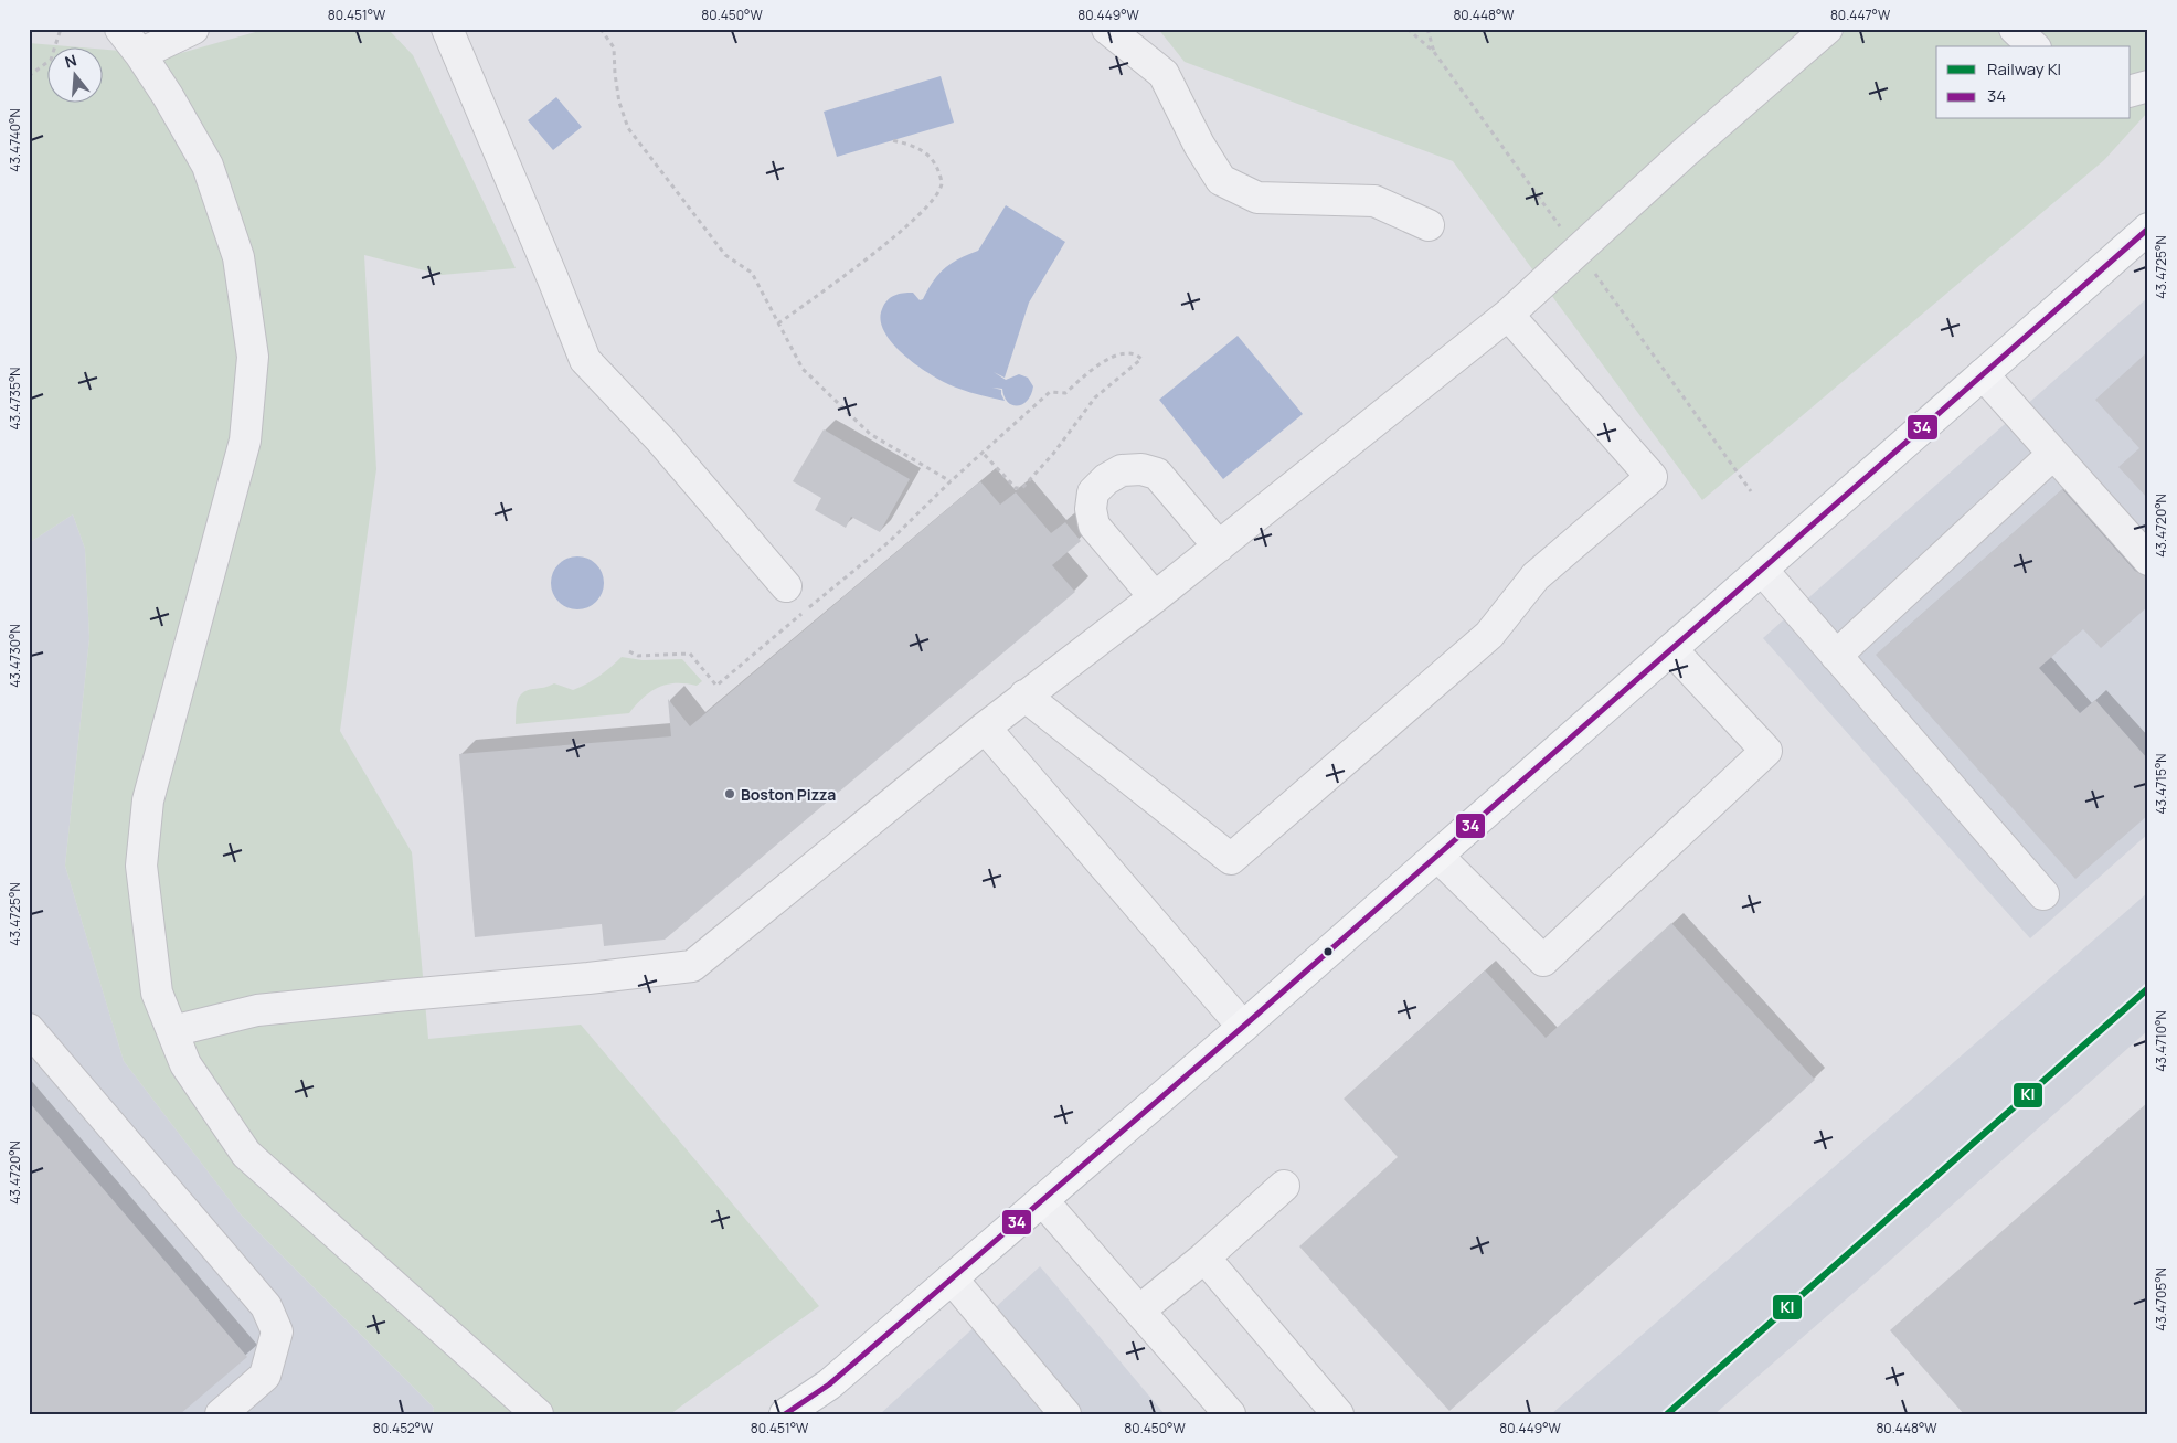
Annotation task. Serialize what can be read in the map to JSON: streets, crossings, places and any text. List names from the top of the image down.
{
  "places": ["Boston Pizza"],
  "lines": ["transit line 34", "rail line KI"],
  "legend": ["Railway KI", "34"],
  "north": "top",
  "coordinates": [
    "80.451°W",
    "80.450°W",
    "80.449°W",
    "80.448°W",
    "80.447°W",
    "43.4740°N",
    "43.4725°N",
    "43.4735°N",
    "43.4720°N",
    "43.4730°N",
    "43.4715°N",
    "43.4710°N",
    "43.4705°N",
    "80.452°W"
  ]
}
